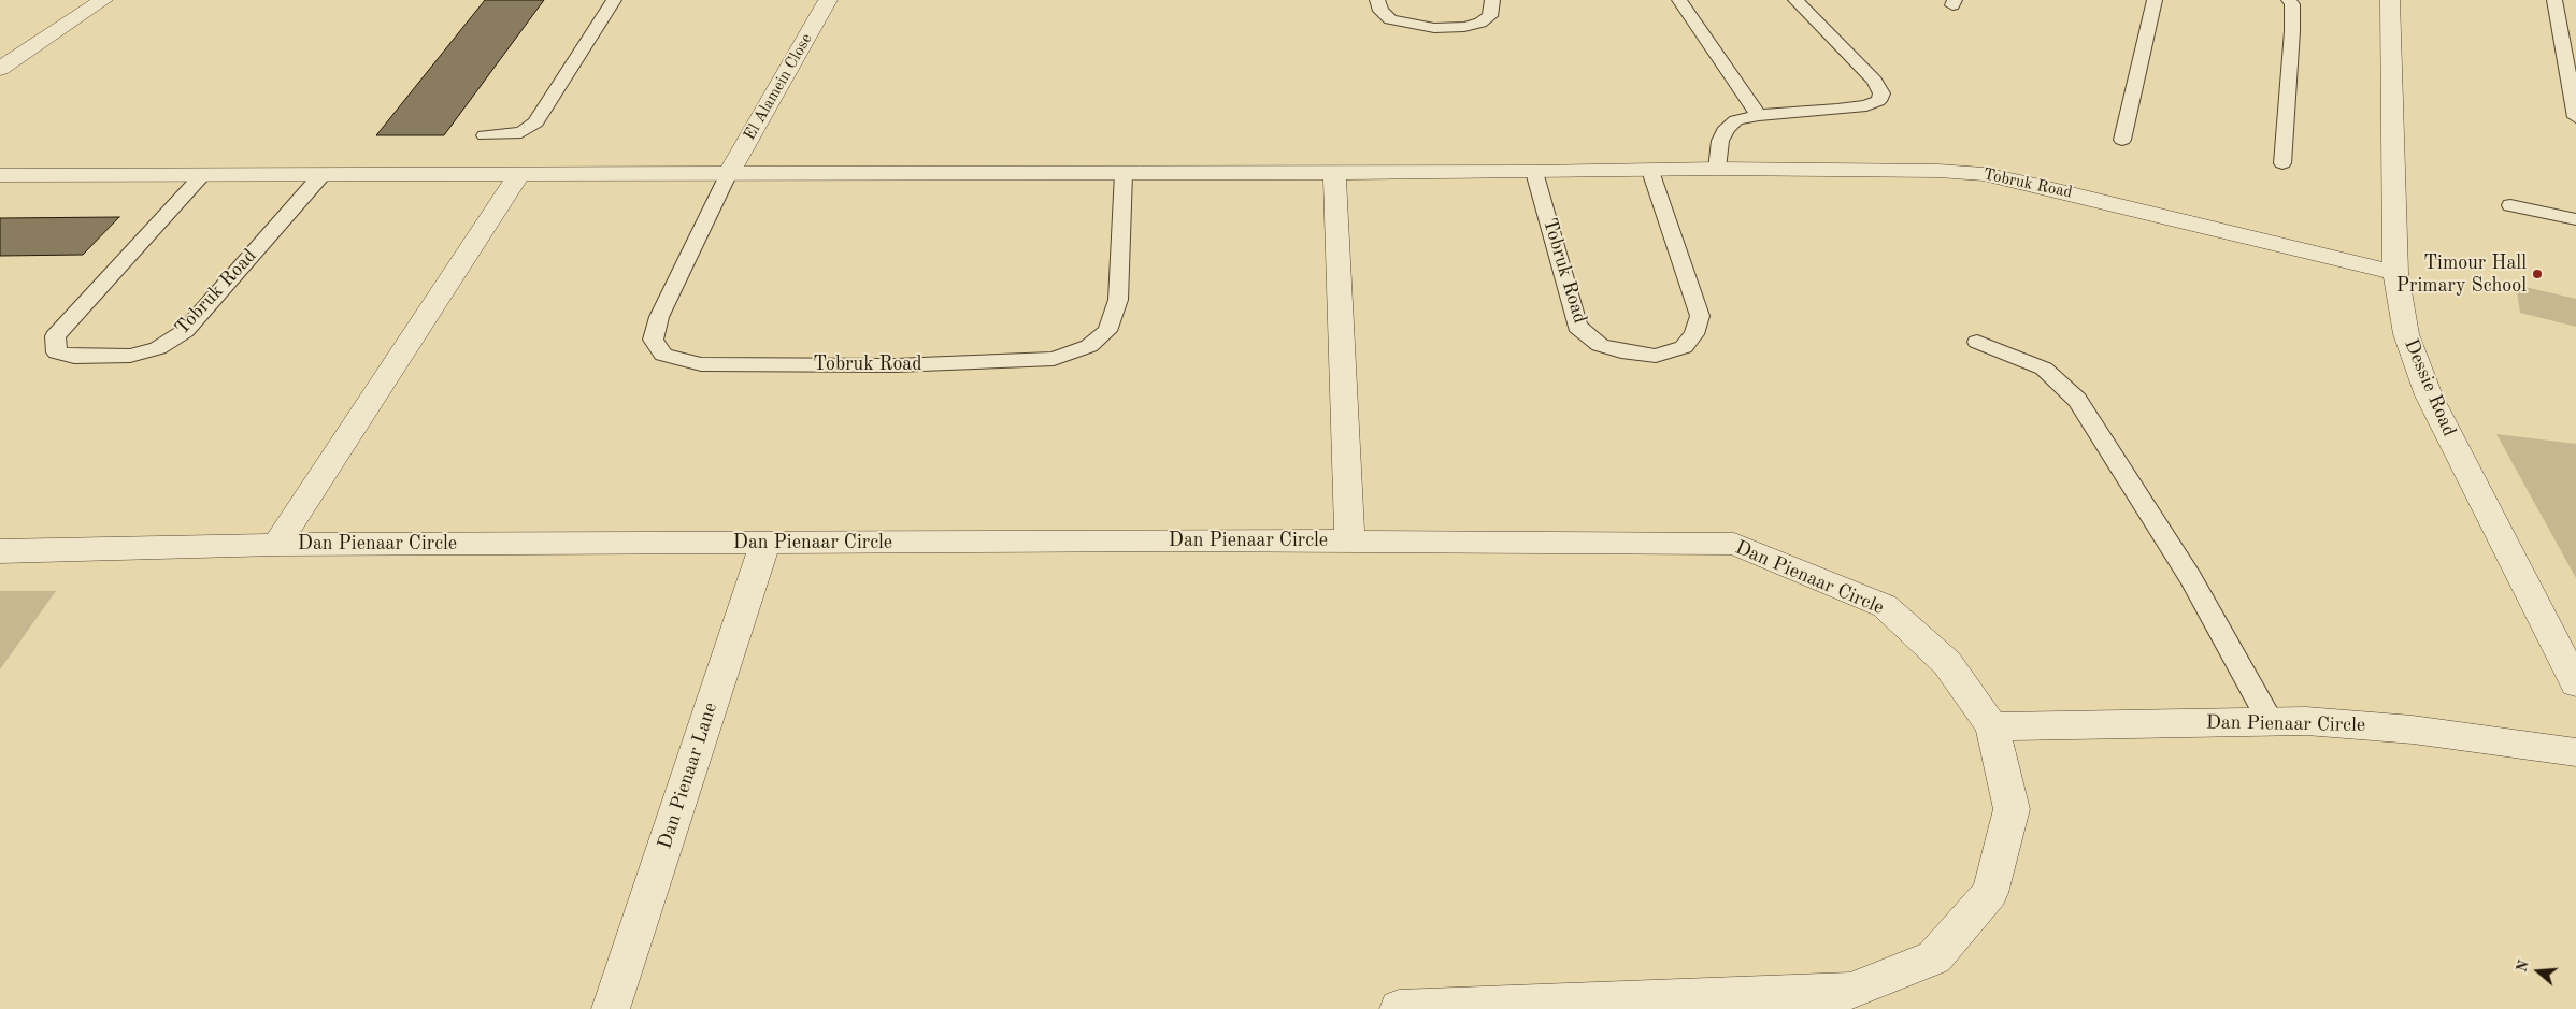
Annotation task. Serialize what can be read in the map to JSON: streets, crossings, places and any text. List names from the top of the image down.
{
  "streets": {
    "street": [
      "El Alamein Close",
      "Tobruk Road",
      "Dessie Road",
      "Dan Pienaar Circle",
      "Dan Pienaar Lane"
    ]
  },
  "crossings": [
    ["El Alamein Close", "Tobruk Road"],
    ["Tobruk Road", "Dessie Road"],
    ["Tobruk Road", "Dan Pienaar Circle"],
    ["Dan Pienaar Circle", "Dan Pienaar Lane"]
  ],
  "places": ["Timour Hall Primary School"],
  "north": "left"
}
